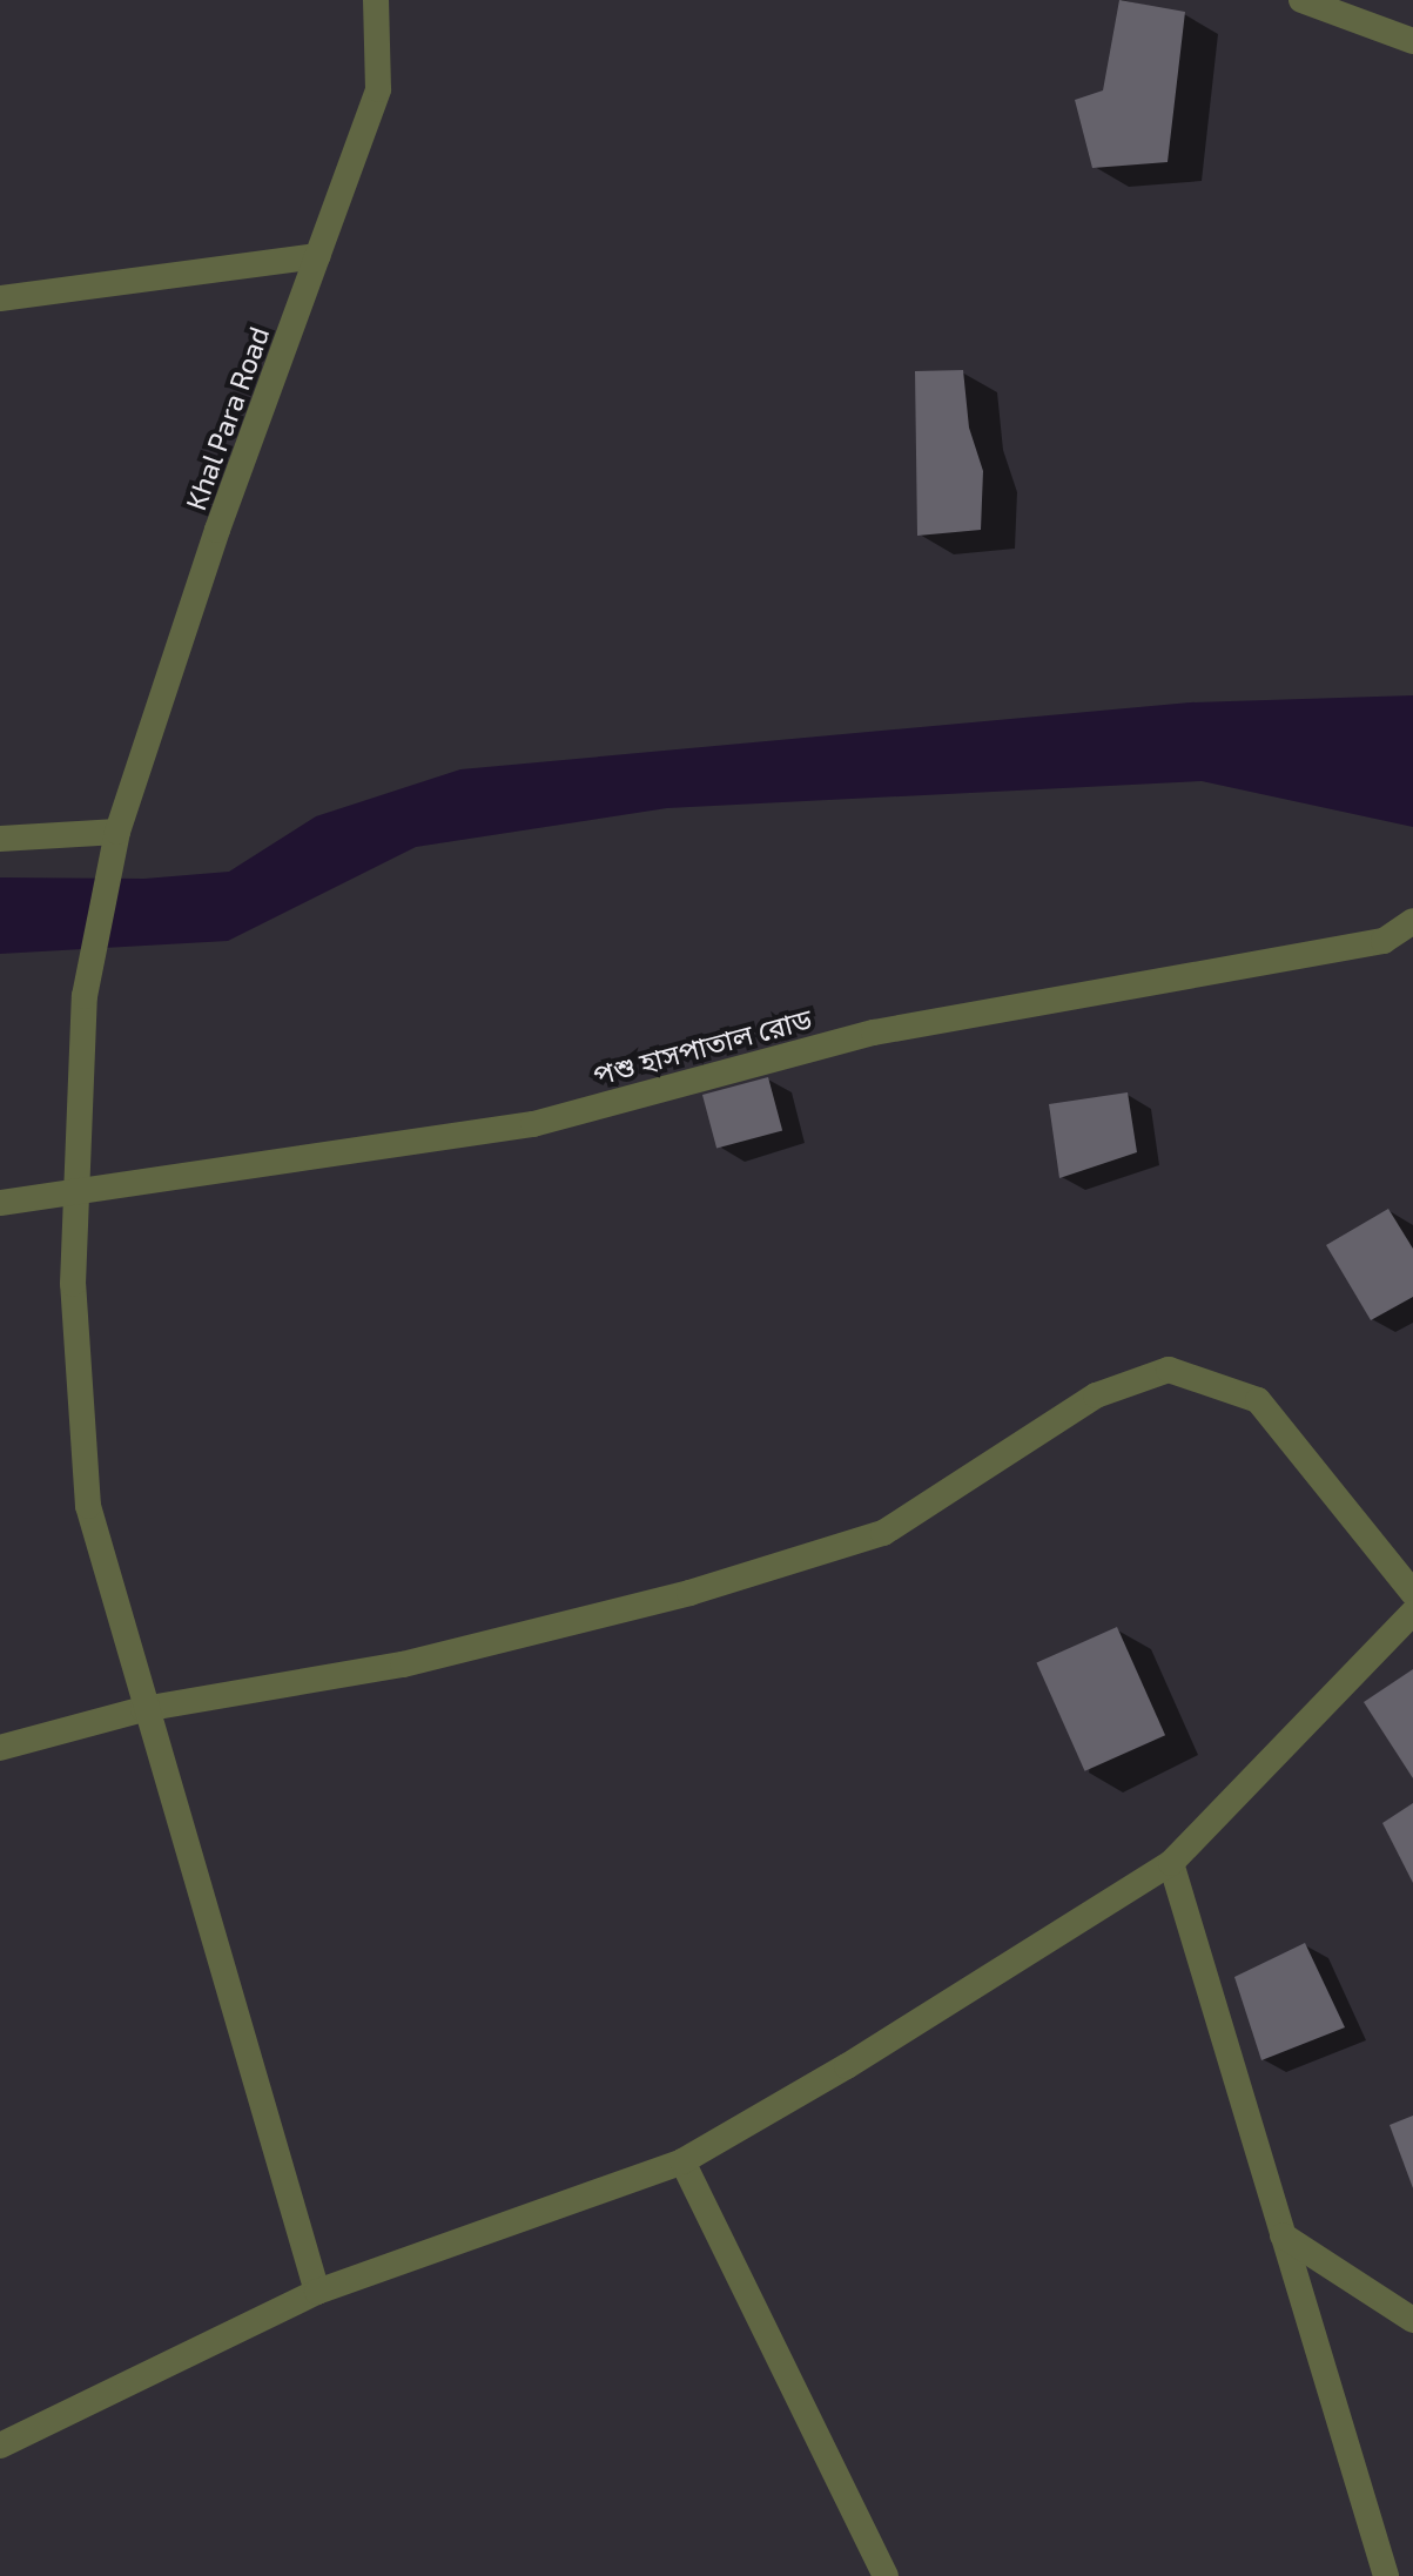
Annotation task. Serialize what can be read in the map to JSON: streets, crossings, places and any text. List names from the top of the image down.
{
  "streets": {
    "street": ["Khal Para Road", "পশু হাসপাতাল রোড"]
  },
  "crossings": [
    ["Khal Para Road", "পশু হাসপাতাল রোড"]
  ]
}
